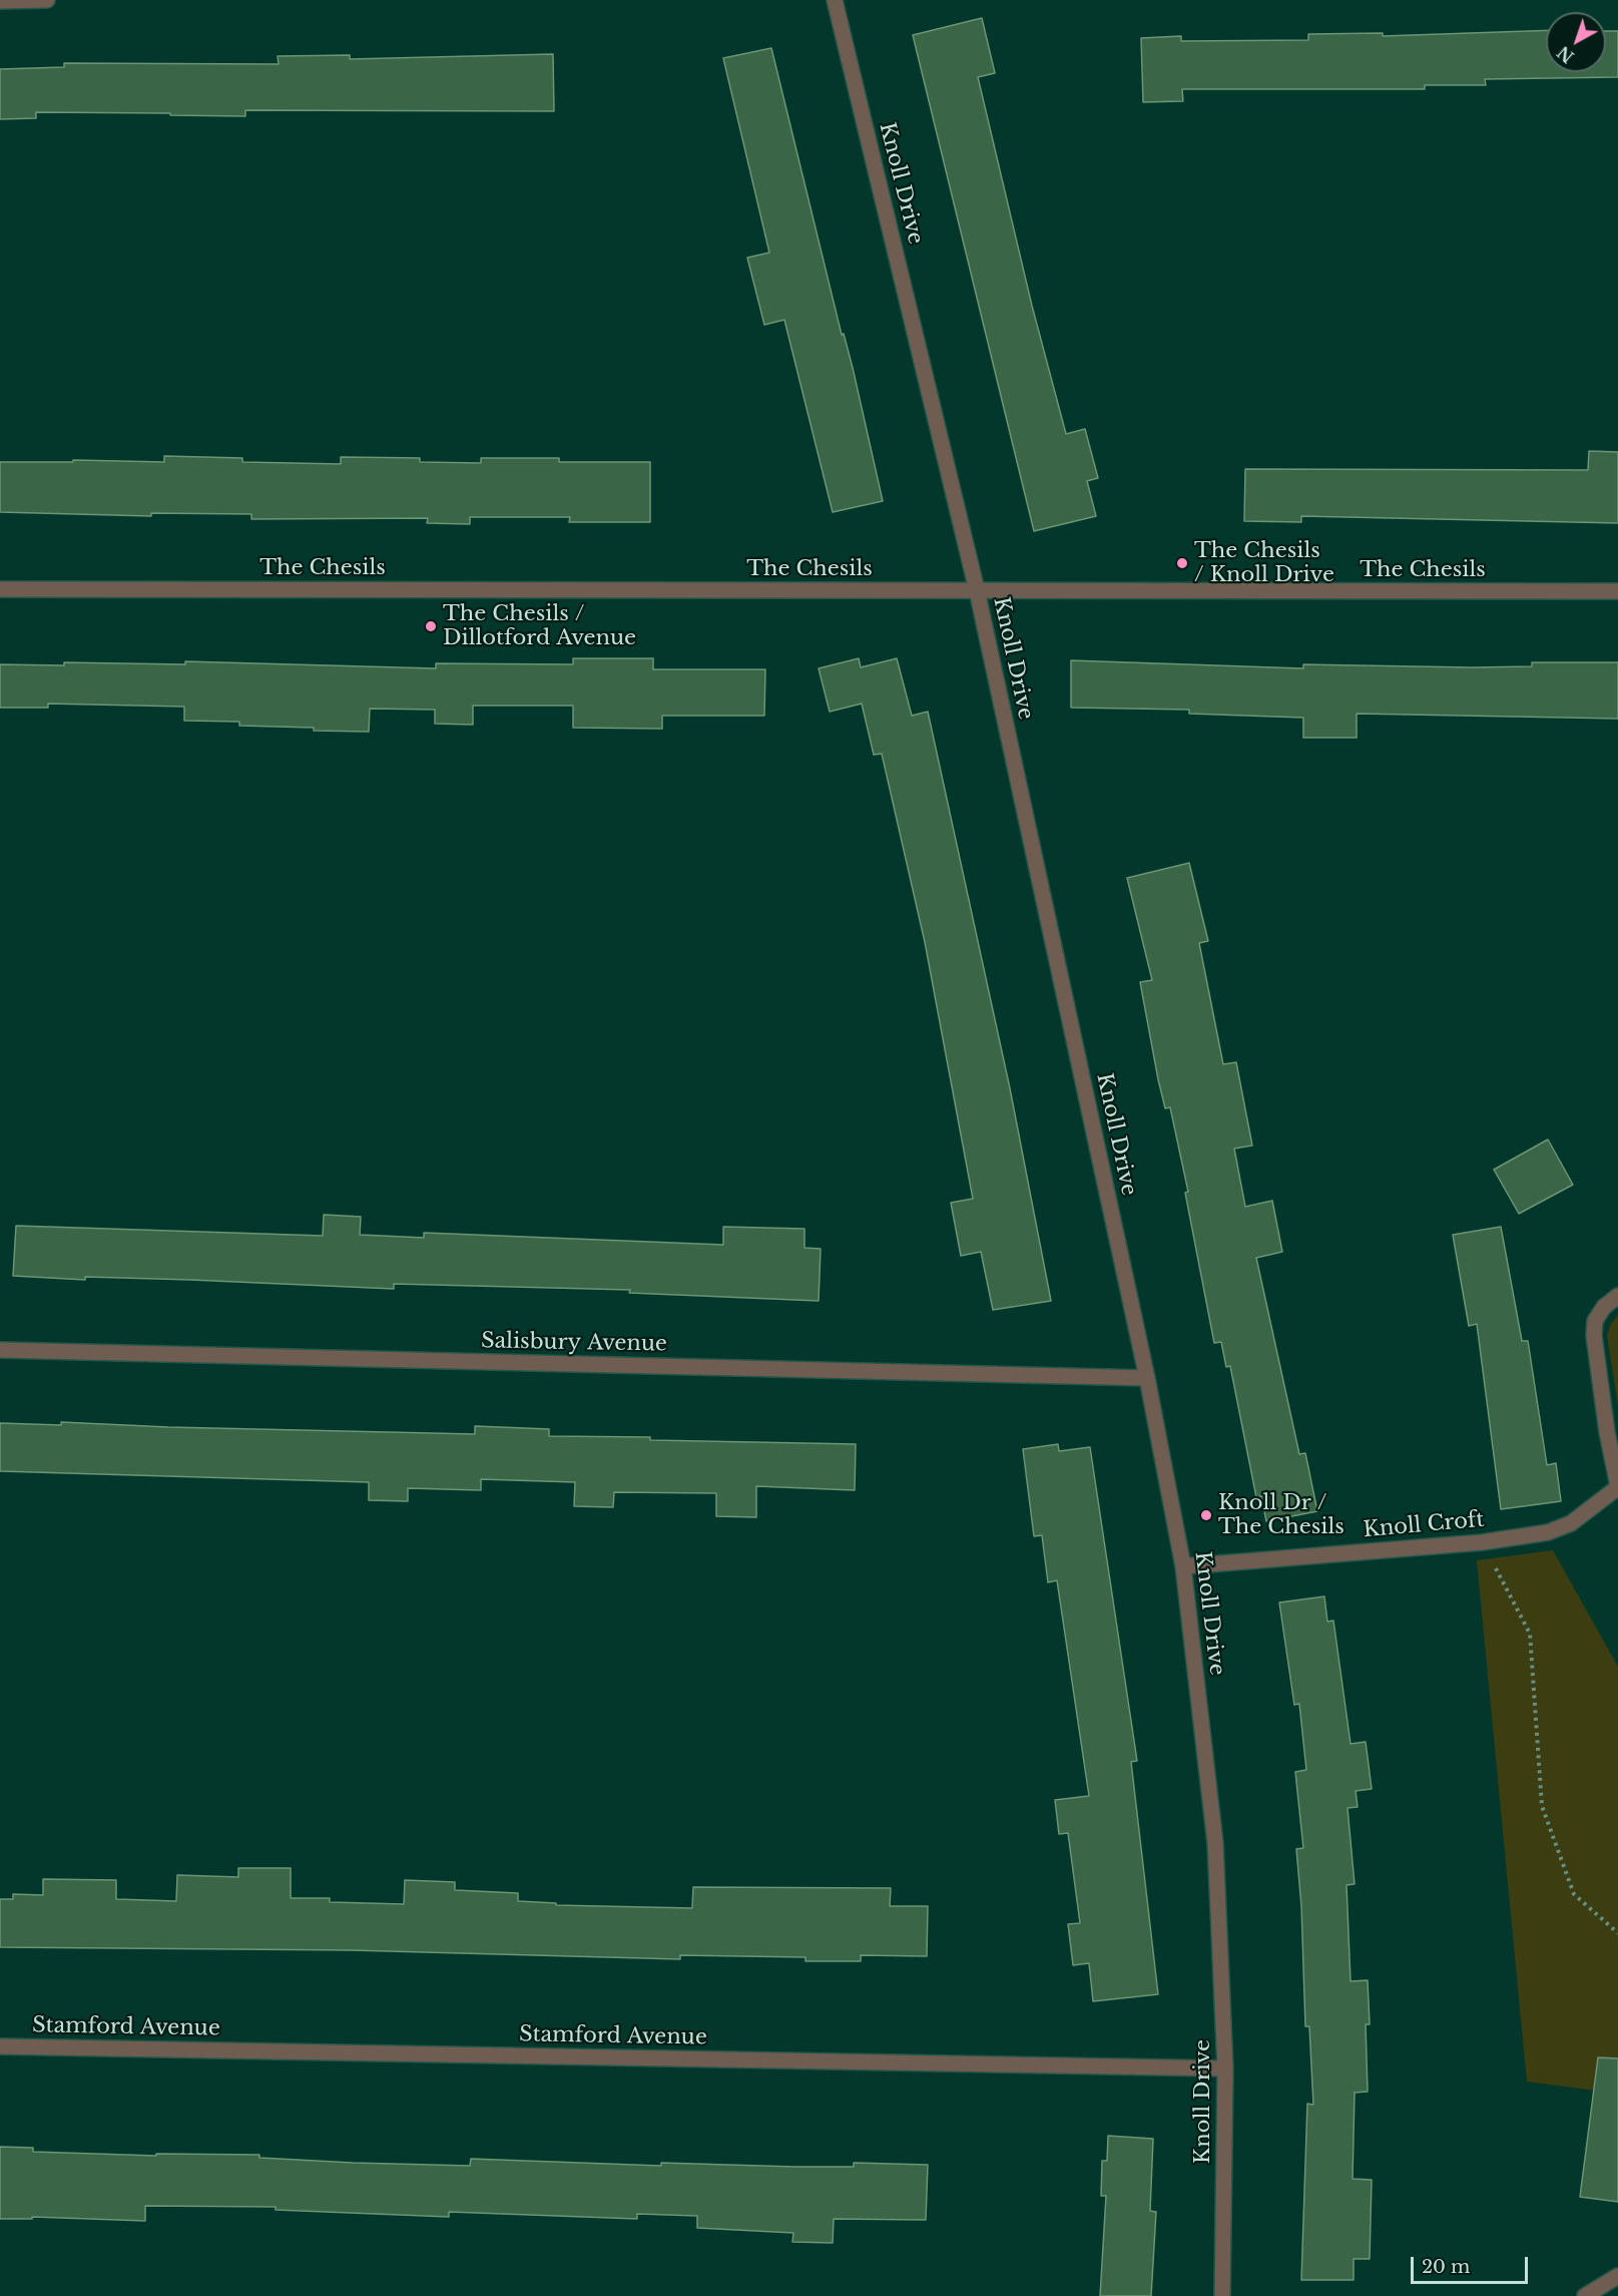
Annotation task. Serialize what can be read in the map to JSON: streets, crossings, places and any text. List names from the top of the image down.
{
  "streets": {
    "street": [
      "Knoll Drive",
      "The Chesils",
      "Salisbury Avenue",
      "Knoll Croft",
      "Stamford Avenue"
    ]
  },
  "crossings": [
    ["Knoll Drive", "The Chesils"],
    ["Knoll Drive", "Salisbury Avenue"],
    ["Knoll Drive", "Knoll Croft"],
    ["Knoll Drive", "Stamford Avenue"]
  ],
  "places": ["The Chesils / Knoll Drive", "The Chesils / Dillotford Avenue", "Knoll Dr / The Chesils"],
  "scale_bar": "20 m",
  "north": "bottom left"
}
